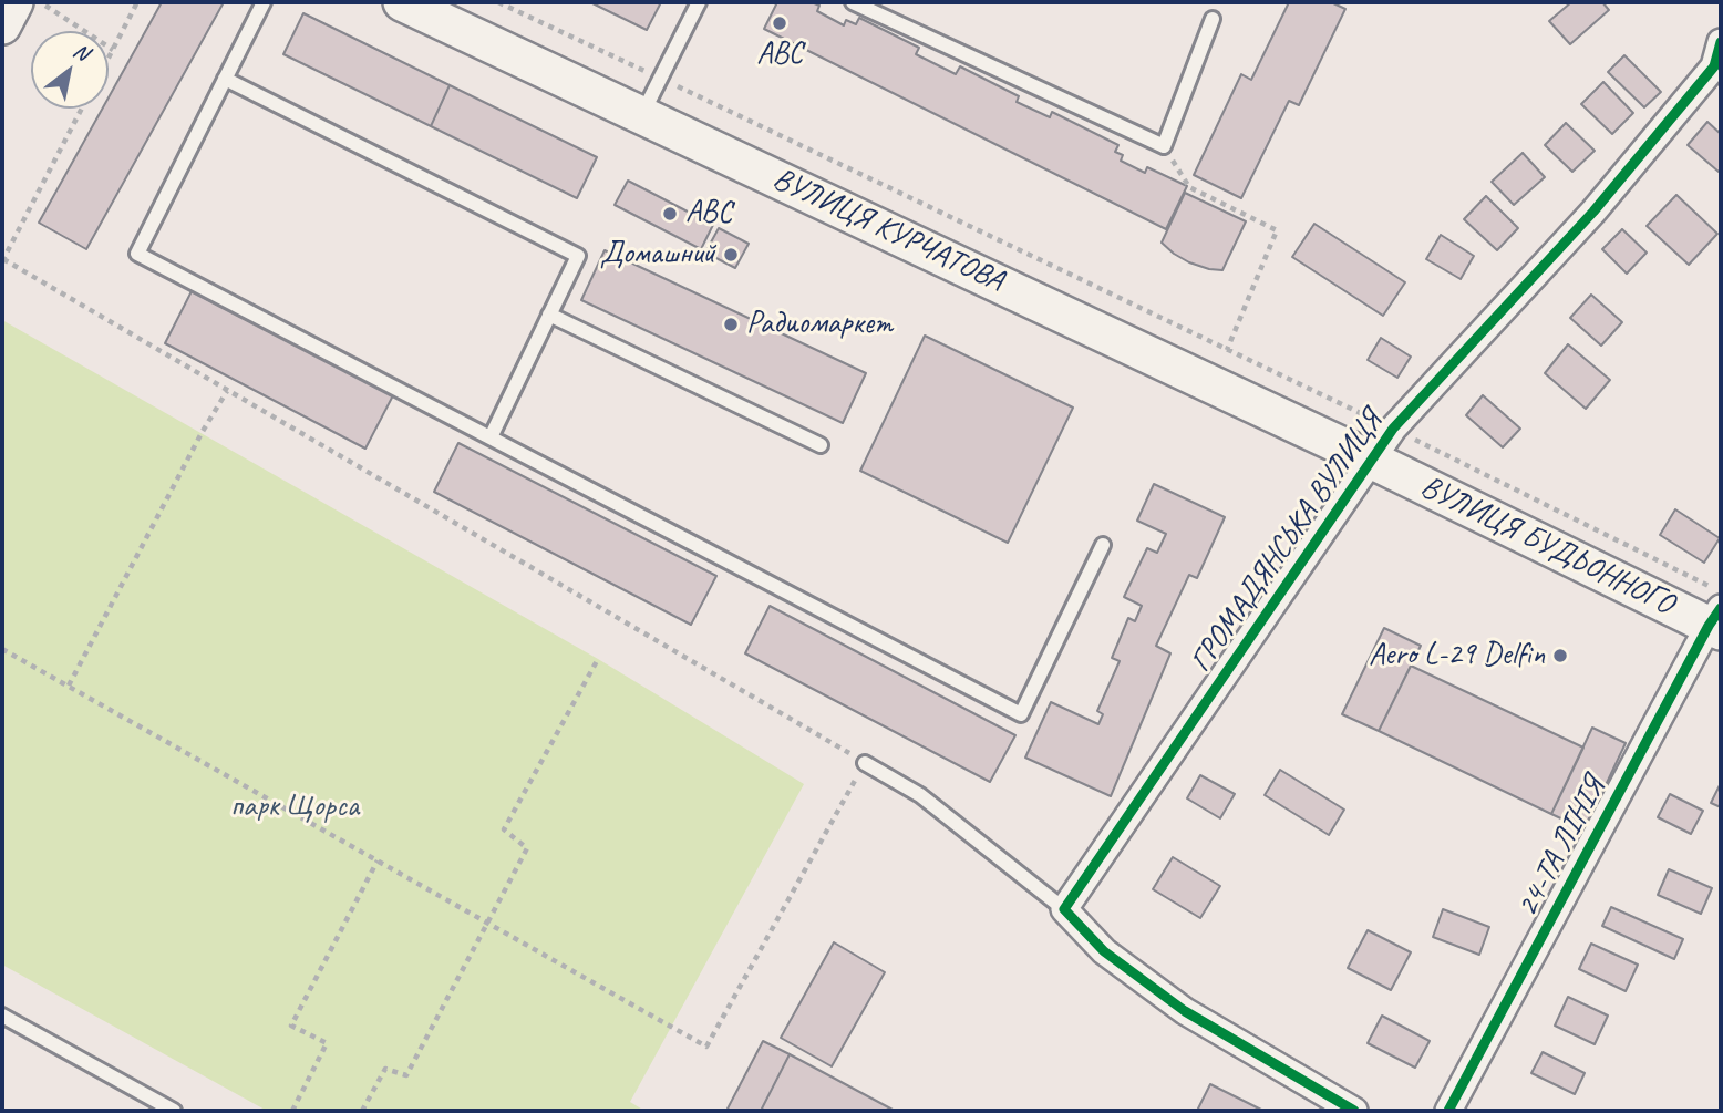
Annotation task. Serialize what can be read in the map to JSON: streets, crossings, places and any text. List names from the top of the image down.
{
  "streets": {
    "main road": ["ВУЛИЦЯ КУРЧАТОВА", "ВУЛИЦЯ БУДЬОННОГО"],
    "street": ["ГРОМАДЯНСЬКА ВУЛИЦЯ", "24-ТА ЛІНІЯ"]
  },
  "crossings": [
    ["ВУЛИЦЯ КУРЧАТОВА", "ГРОМАДЯНСЬКА ВУЛИЦЯ"],
    ["ВУЛИЦЯ КУРЧАТОВА", "ВУЛИЦЯ БУДЬОННОГО"],
    ["ГРОМАДЯНСЬКА ВУЛИЦЯ", "ВУЛИЦЯ БУДЬОННОГО"],
    ["ВУЛИЦЯ БУДЬОННОГО", "24-ТА ЛІНІЯ"]
  ],
  "parks": ["парк Щорса"],
  "places": [
    "ABC",
    "АВС",
    "Домашний",
    "Радиомаркет",
    "Aero L-29 Delfin"
  ],
  "north": "top right"
}
